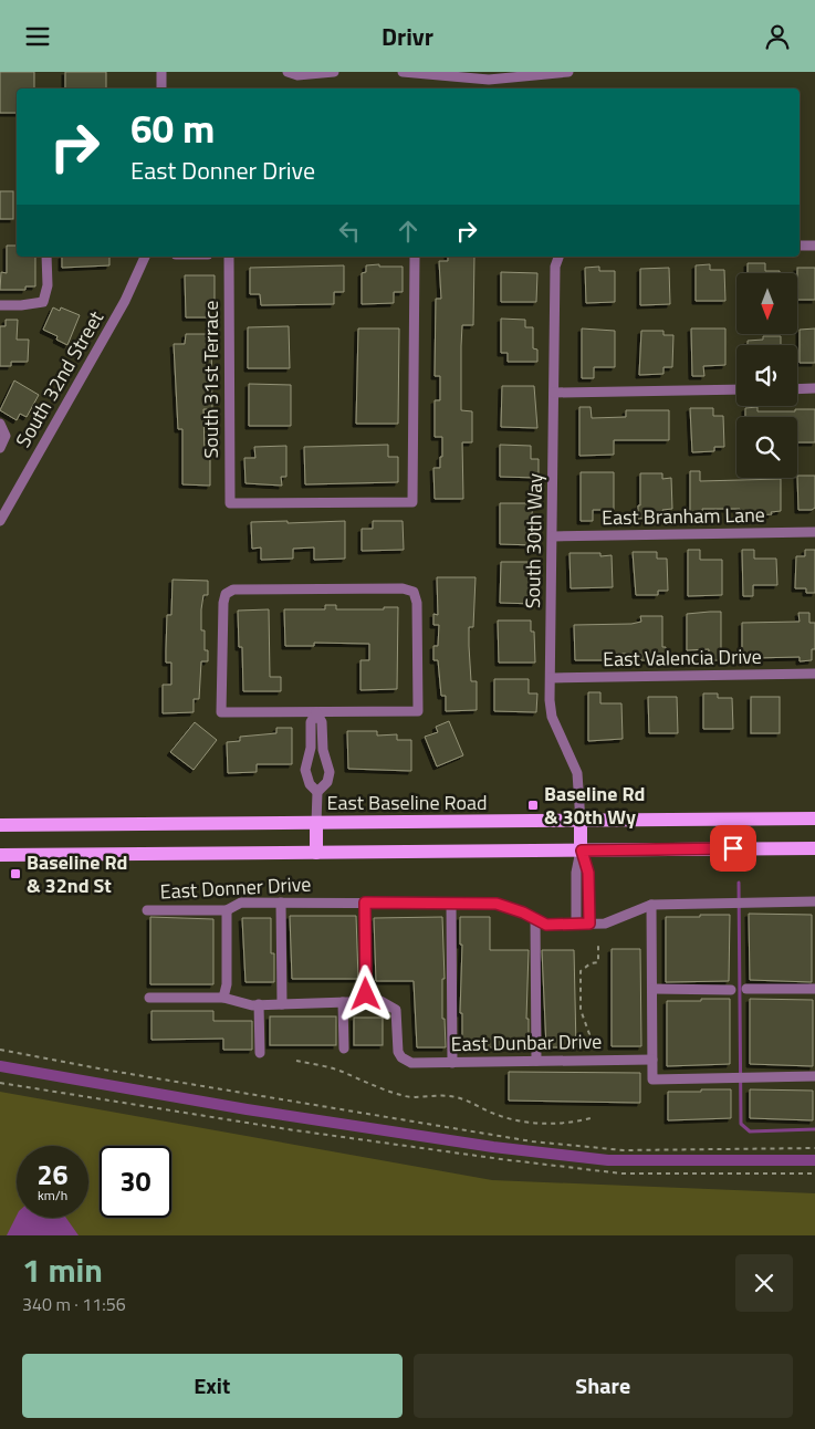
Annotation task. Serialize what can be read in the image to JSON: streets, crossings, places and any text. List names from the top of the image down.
{
  "streets": {
    "main road": ["East Baseline Road"],
    "street": [
      "South 32nd Street",
      "South 31st Terrace",
      "East Branham Lane",
      "South 30th Way",
      "East Valencia Drive",
      "East Donner Drive",
      "East Dunbar Drive"
    ]
  },
  "crossings": [
    ["East Branham Lane", "South 30th Way"],
    ["South 30th Way", "East Valencia Drive"],
    ["South 30th Way", "East Baseline Road"]
  ],
  "places": {
    "transit": ["Baseline Rd & 30th Wy", "Baseline Rd & 32nd St"]
  },
  "north": "bottom",
  "page": {
    "header": "Drivr",
    "turn": ["60 m", "East Donner Drive"],
    "speed": "26 km/h",
    "limit": "30",
    "heading": ["1 min", "340 m · 11:56"],
    "buttons": ["Exit", "Share"]
  }
}
